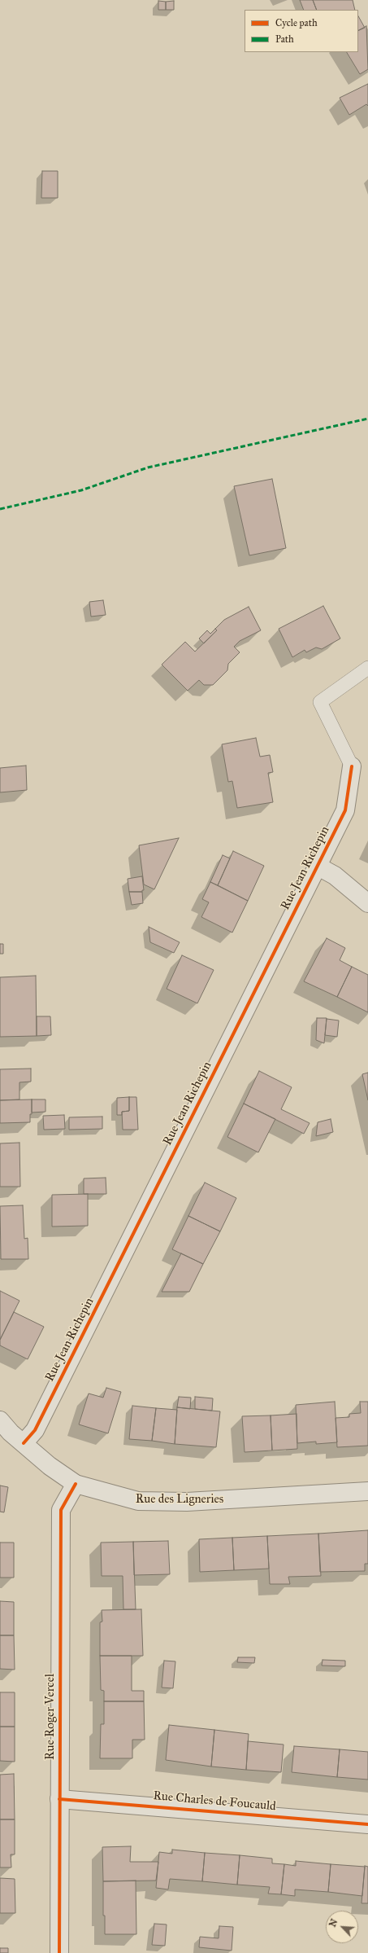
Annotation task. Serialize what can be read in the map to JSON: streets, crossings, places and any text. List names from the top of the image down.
{
  "streets": {
    "street": [
      "Rue Jean Richepin",
      "Rue des Ligneries",
      "Rue Roger Vercel",
      "Rue Charles de Foucauld"
    ]
  },
  "crossings": [
    ["Rue Jean Richepin", "Rue des Ligneries"],
    ["Rue des Ligneries", "Rue Roger Vercel"],
    ["Rue Roger Vercel", "Rue Charles de Foucauld"]
  ],
  "legend": ["Cycle path", "Path"],
  "north": "top left"
}
